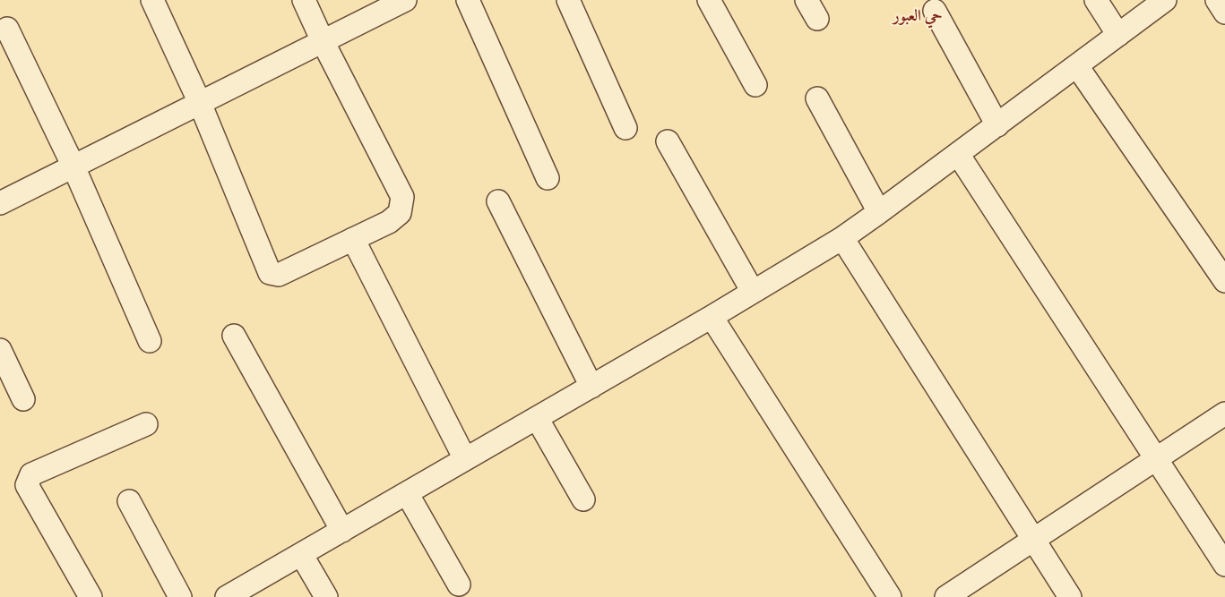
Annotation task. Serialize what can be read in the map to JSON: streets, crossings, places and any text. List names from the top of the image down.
{
  "districts": ["حي العبور"]
}
